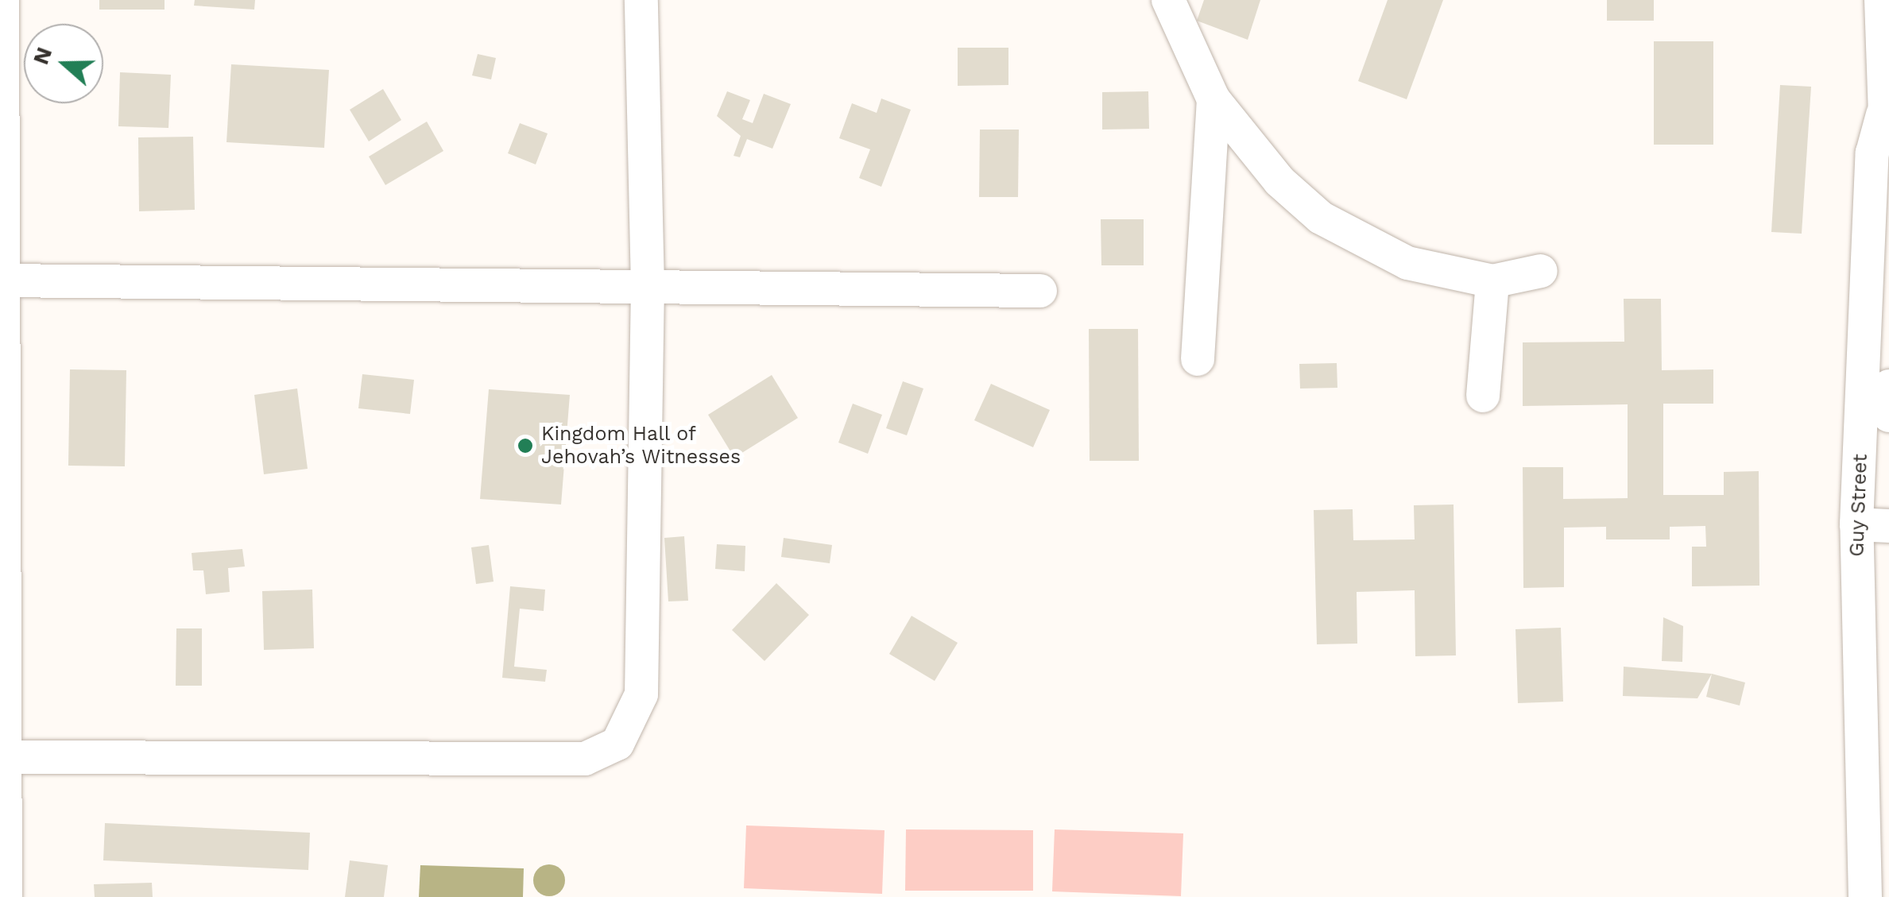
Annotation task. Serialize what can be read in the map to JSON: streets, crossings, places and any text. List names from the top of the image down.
{
  "streets": {
    "street": ["Guy Street"]
  },
  "places": ["Kingdom Hall of Jehovah’s Witnesses"],
  "north": "left"
}
